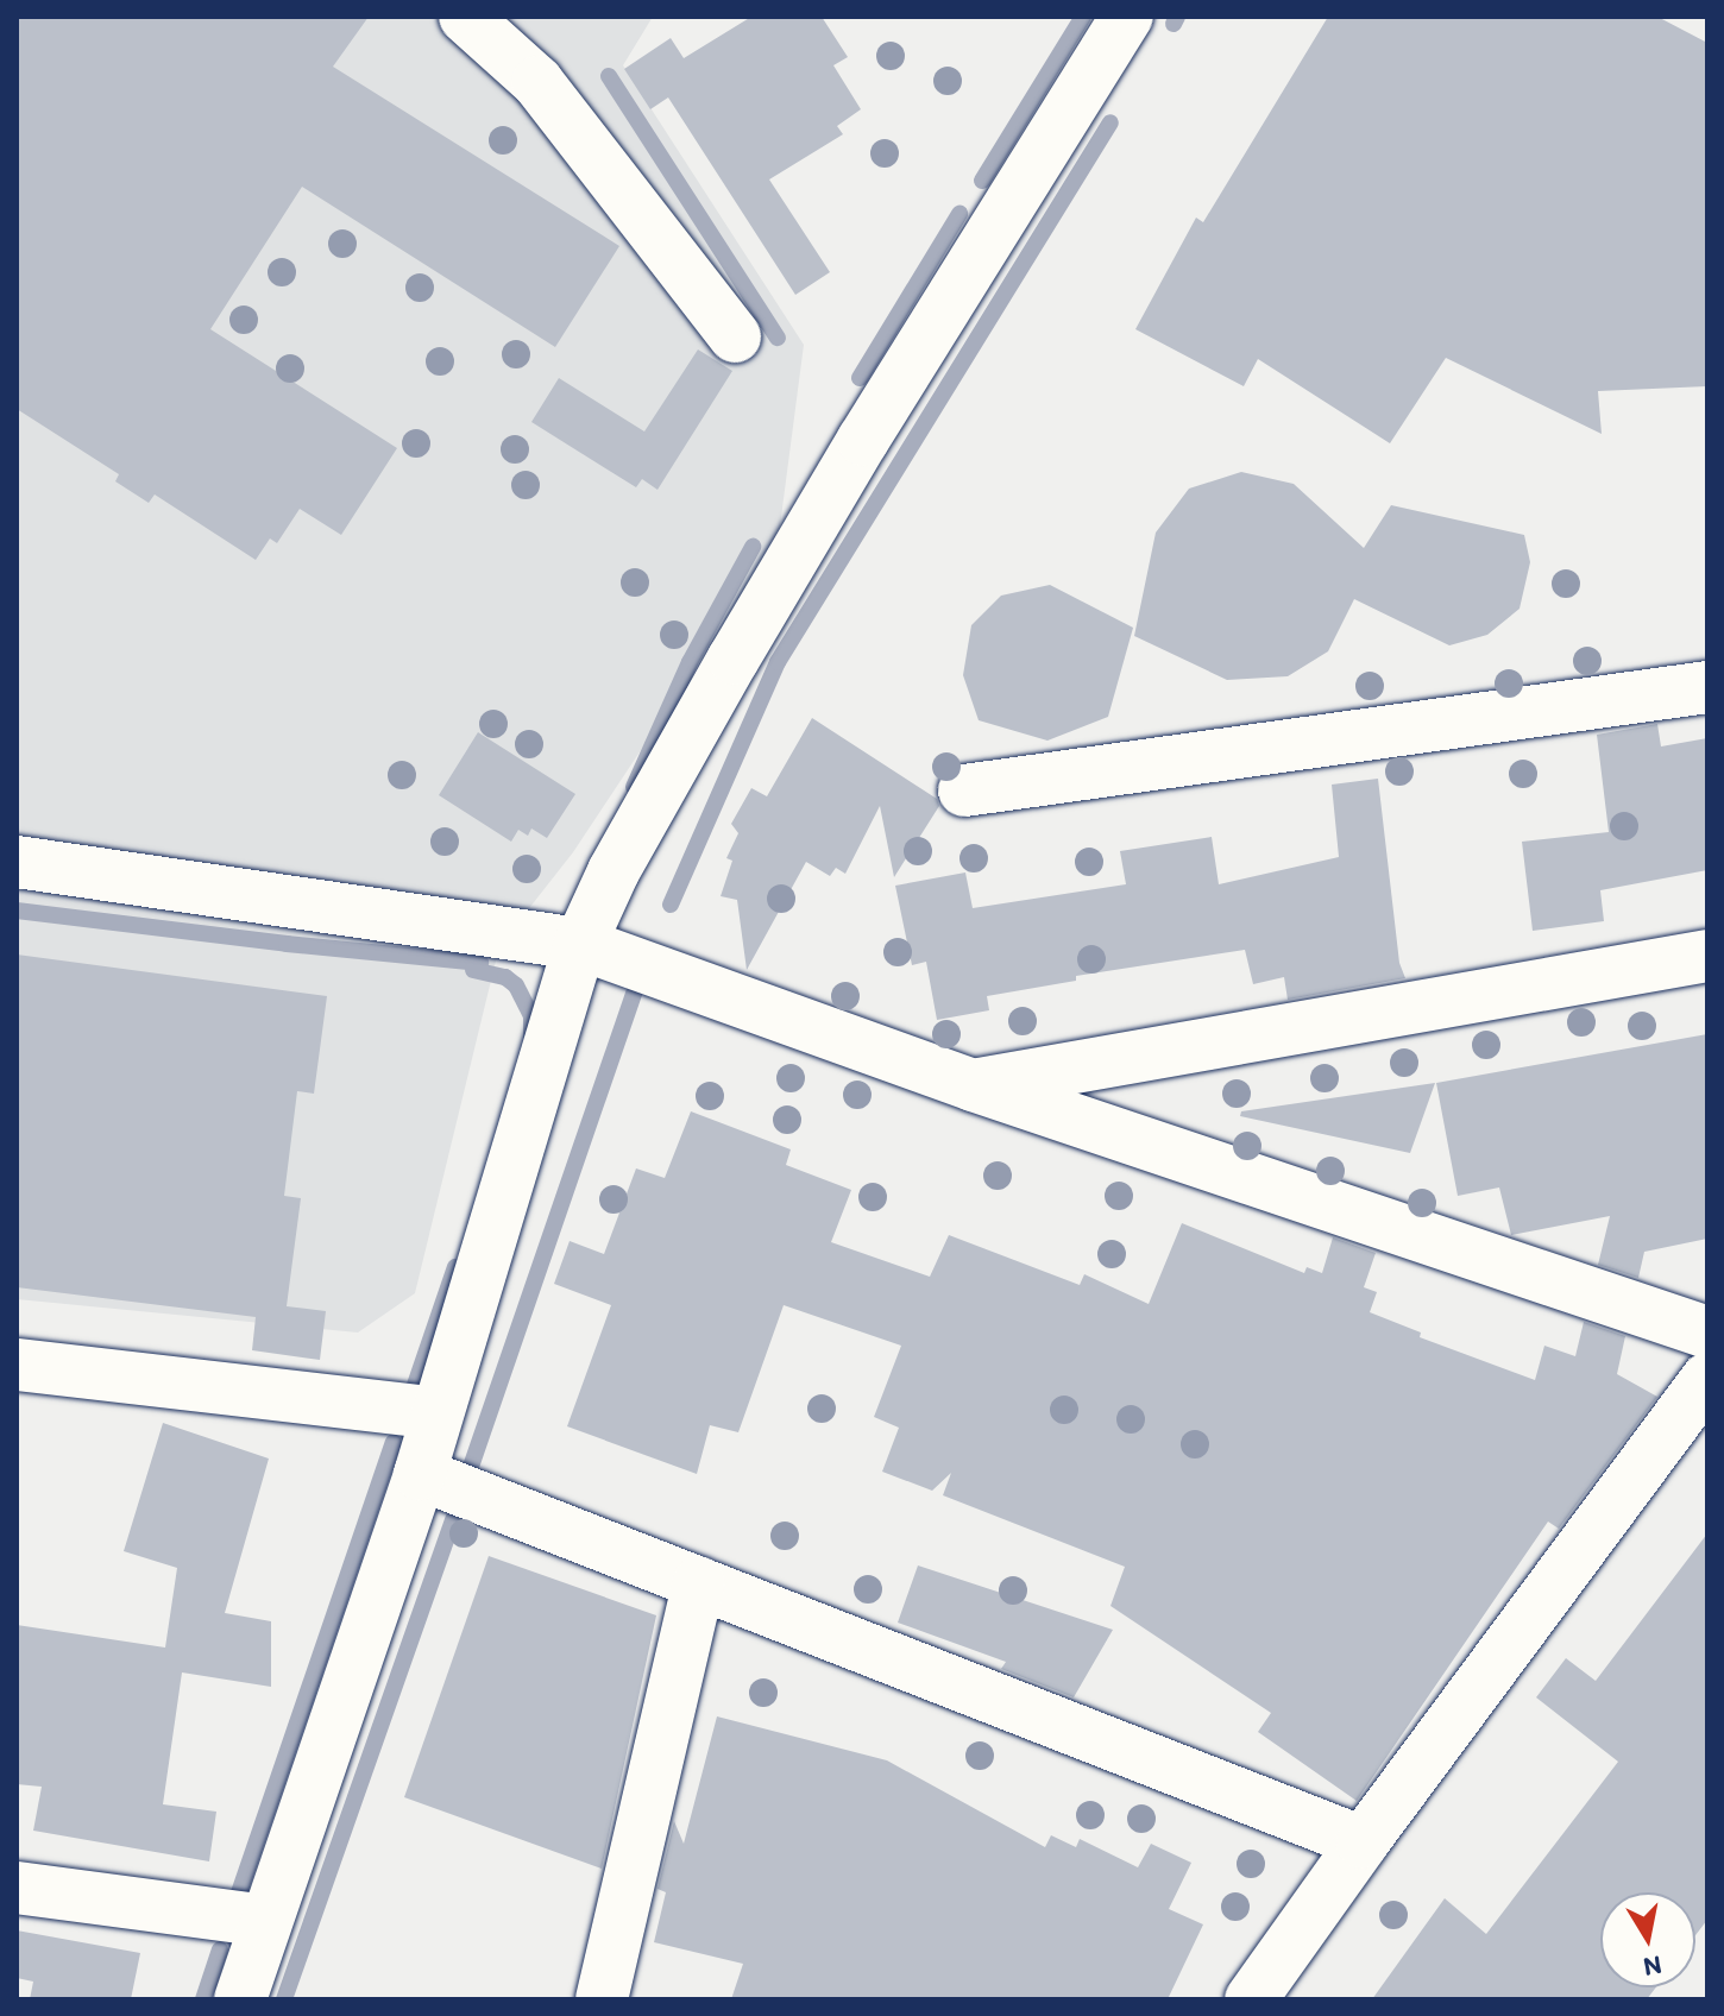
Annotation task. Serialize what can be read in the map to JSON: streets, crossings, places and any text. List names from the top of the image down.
{
  "north": "bottom"
}
